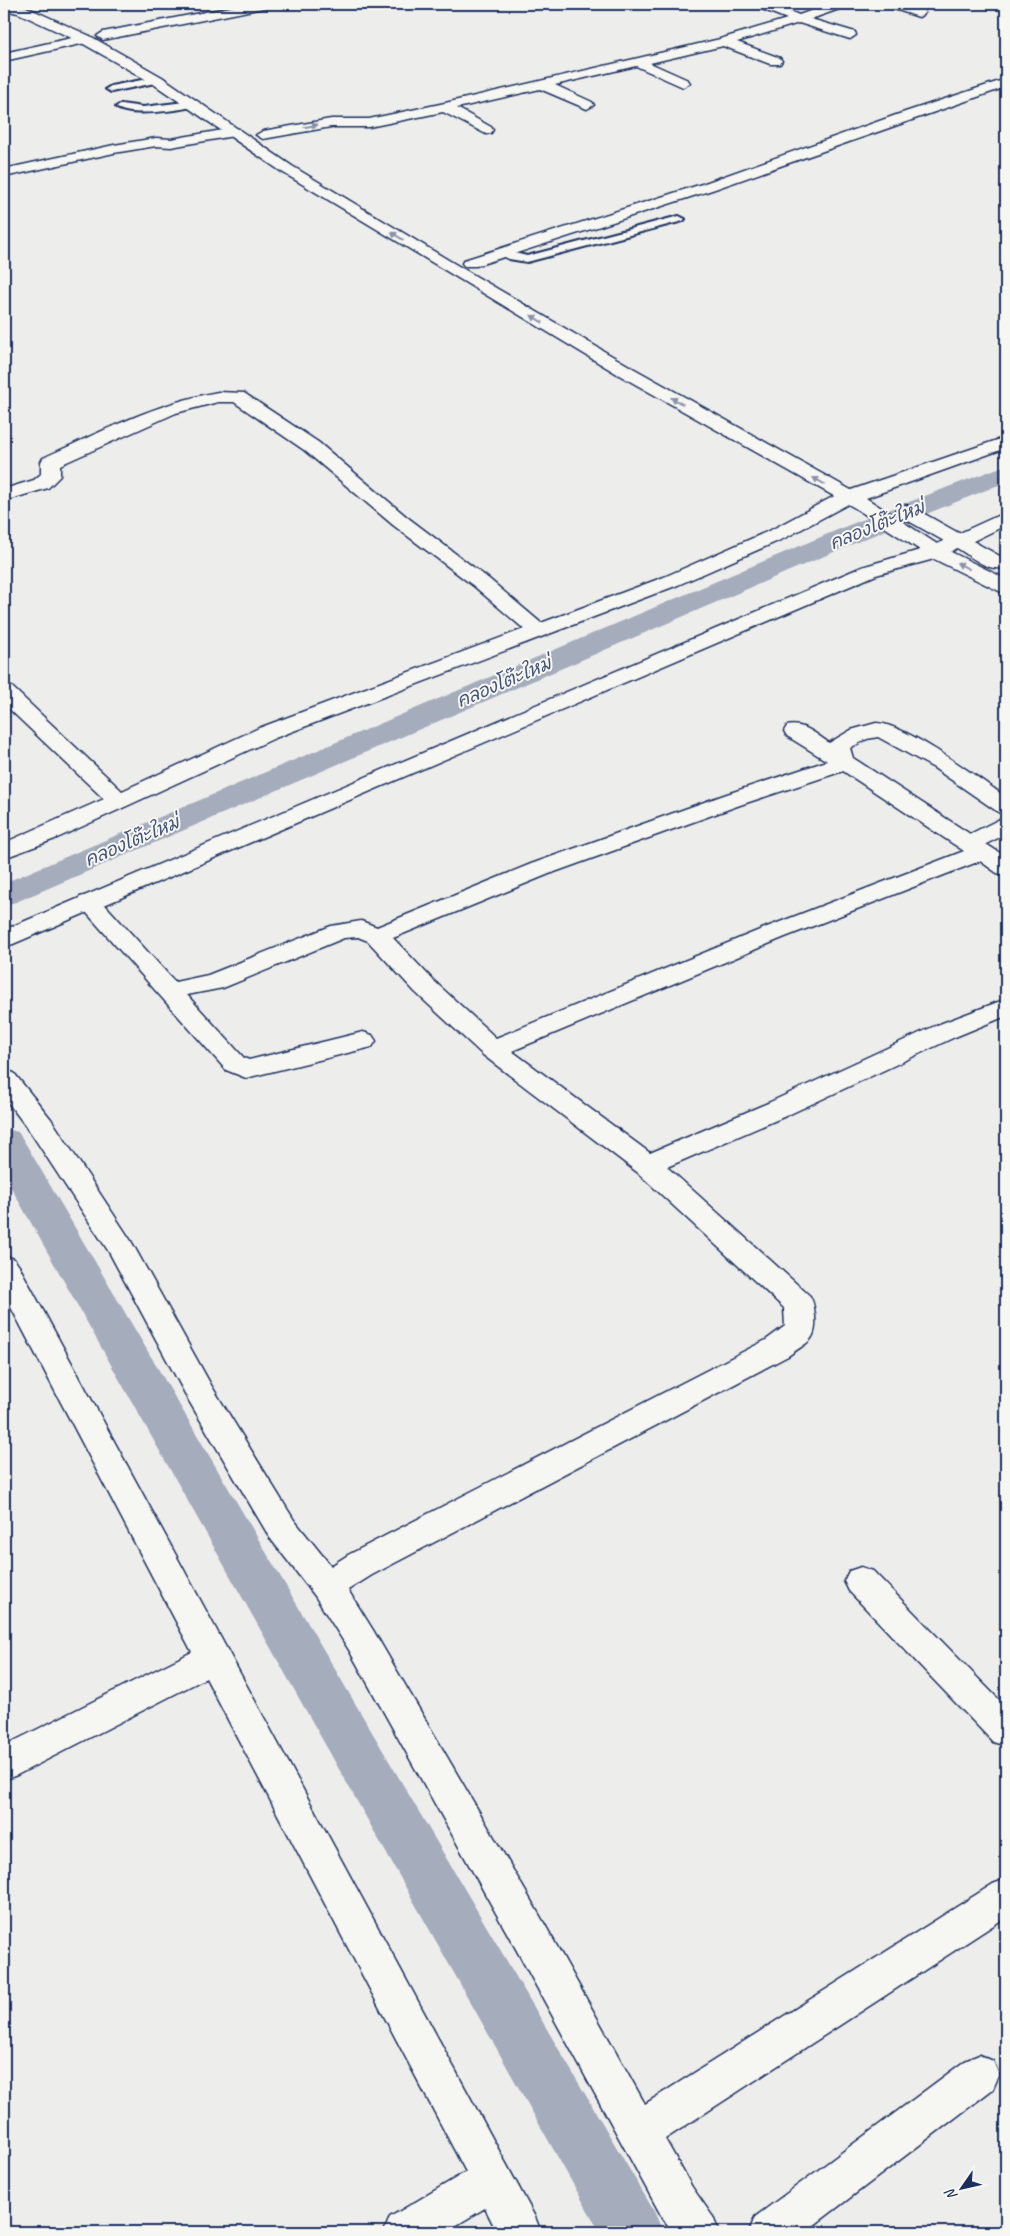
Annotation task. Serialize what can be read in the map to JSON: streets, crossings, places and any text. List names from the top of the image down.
{
  "water": ["คลองโต๊ะใหม่"],
  "north": "bottom left"
}
